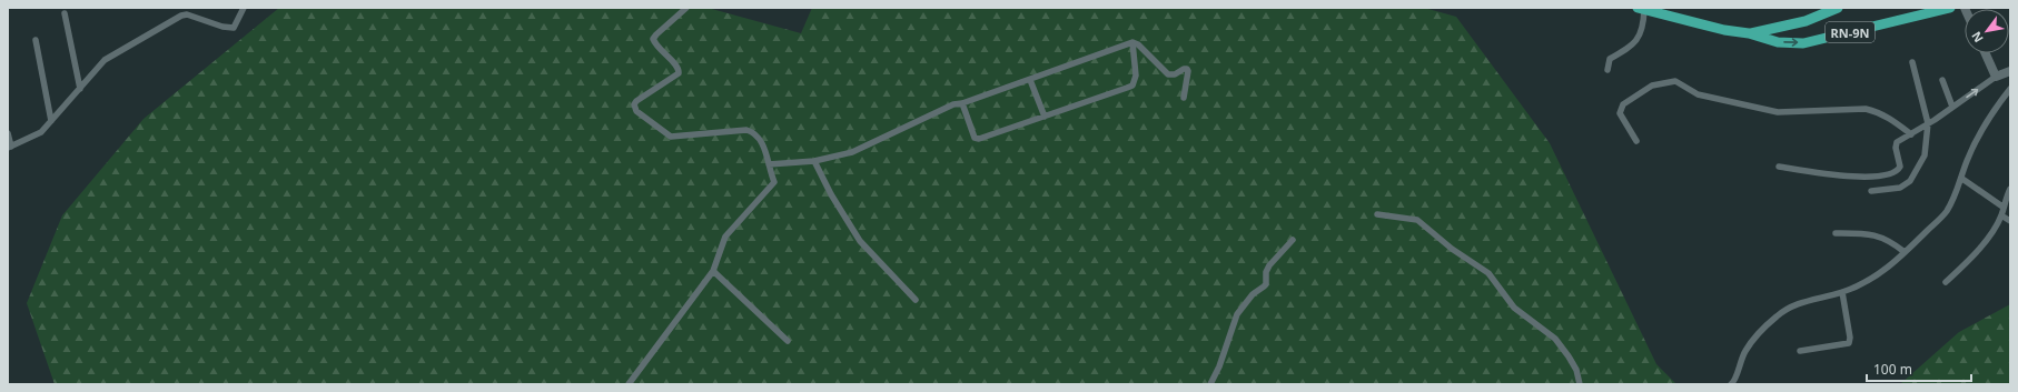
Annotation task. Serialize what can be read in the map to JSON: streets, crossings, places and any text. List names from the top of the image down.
{
  "streets": {
    "main road": ["RN-9N"]
  },
  "scale_bar": "100 m",
  "north": "bottom left"
}
